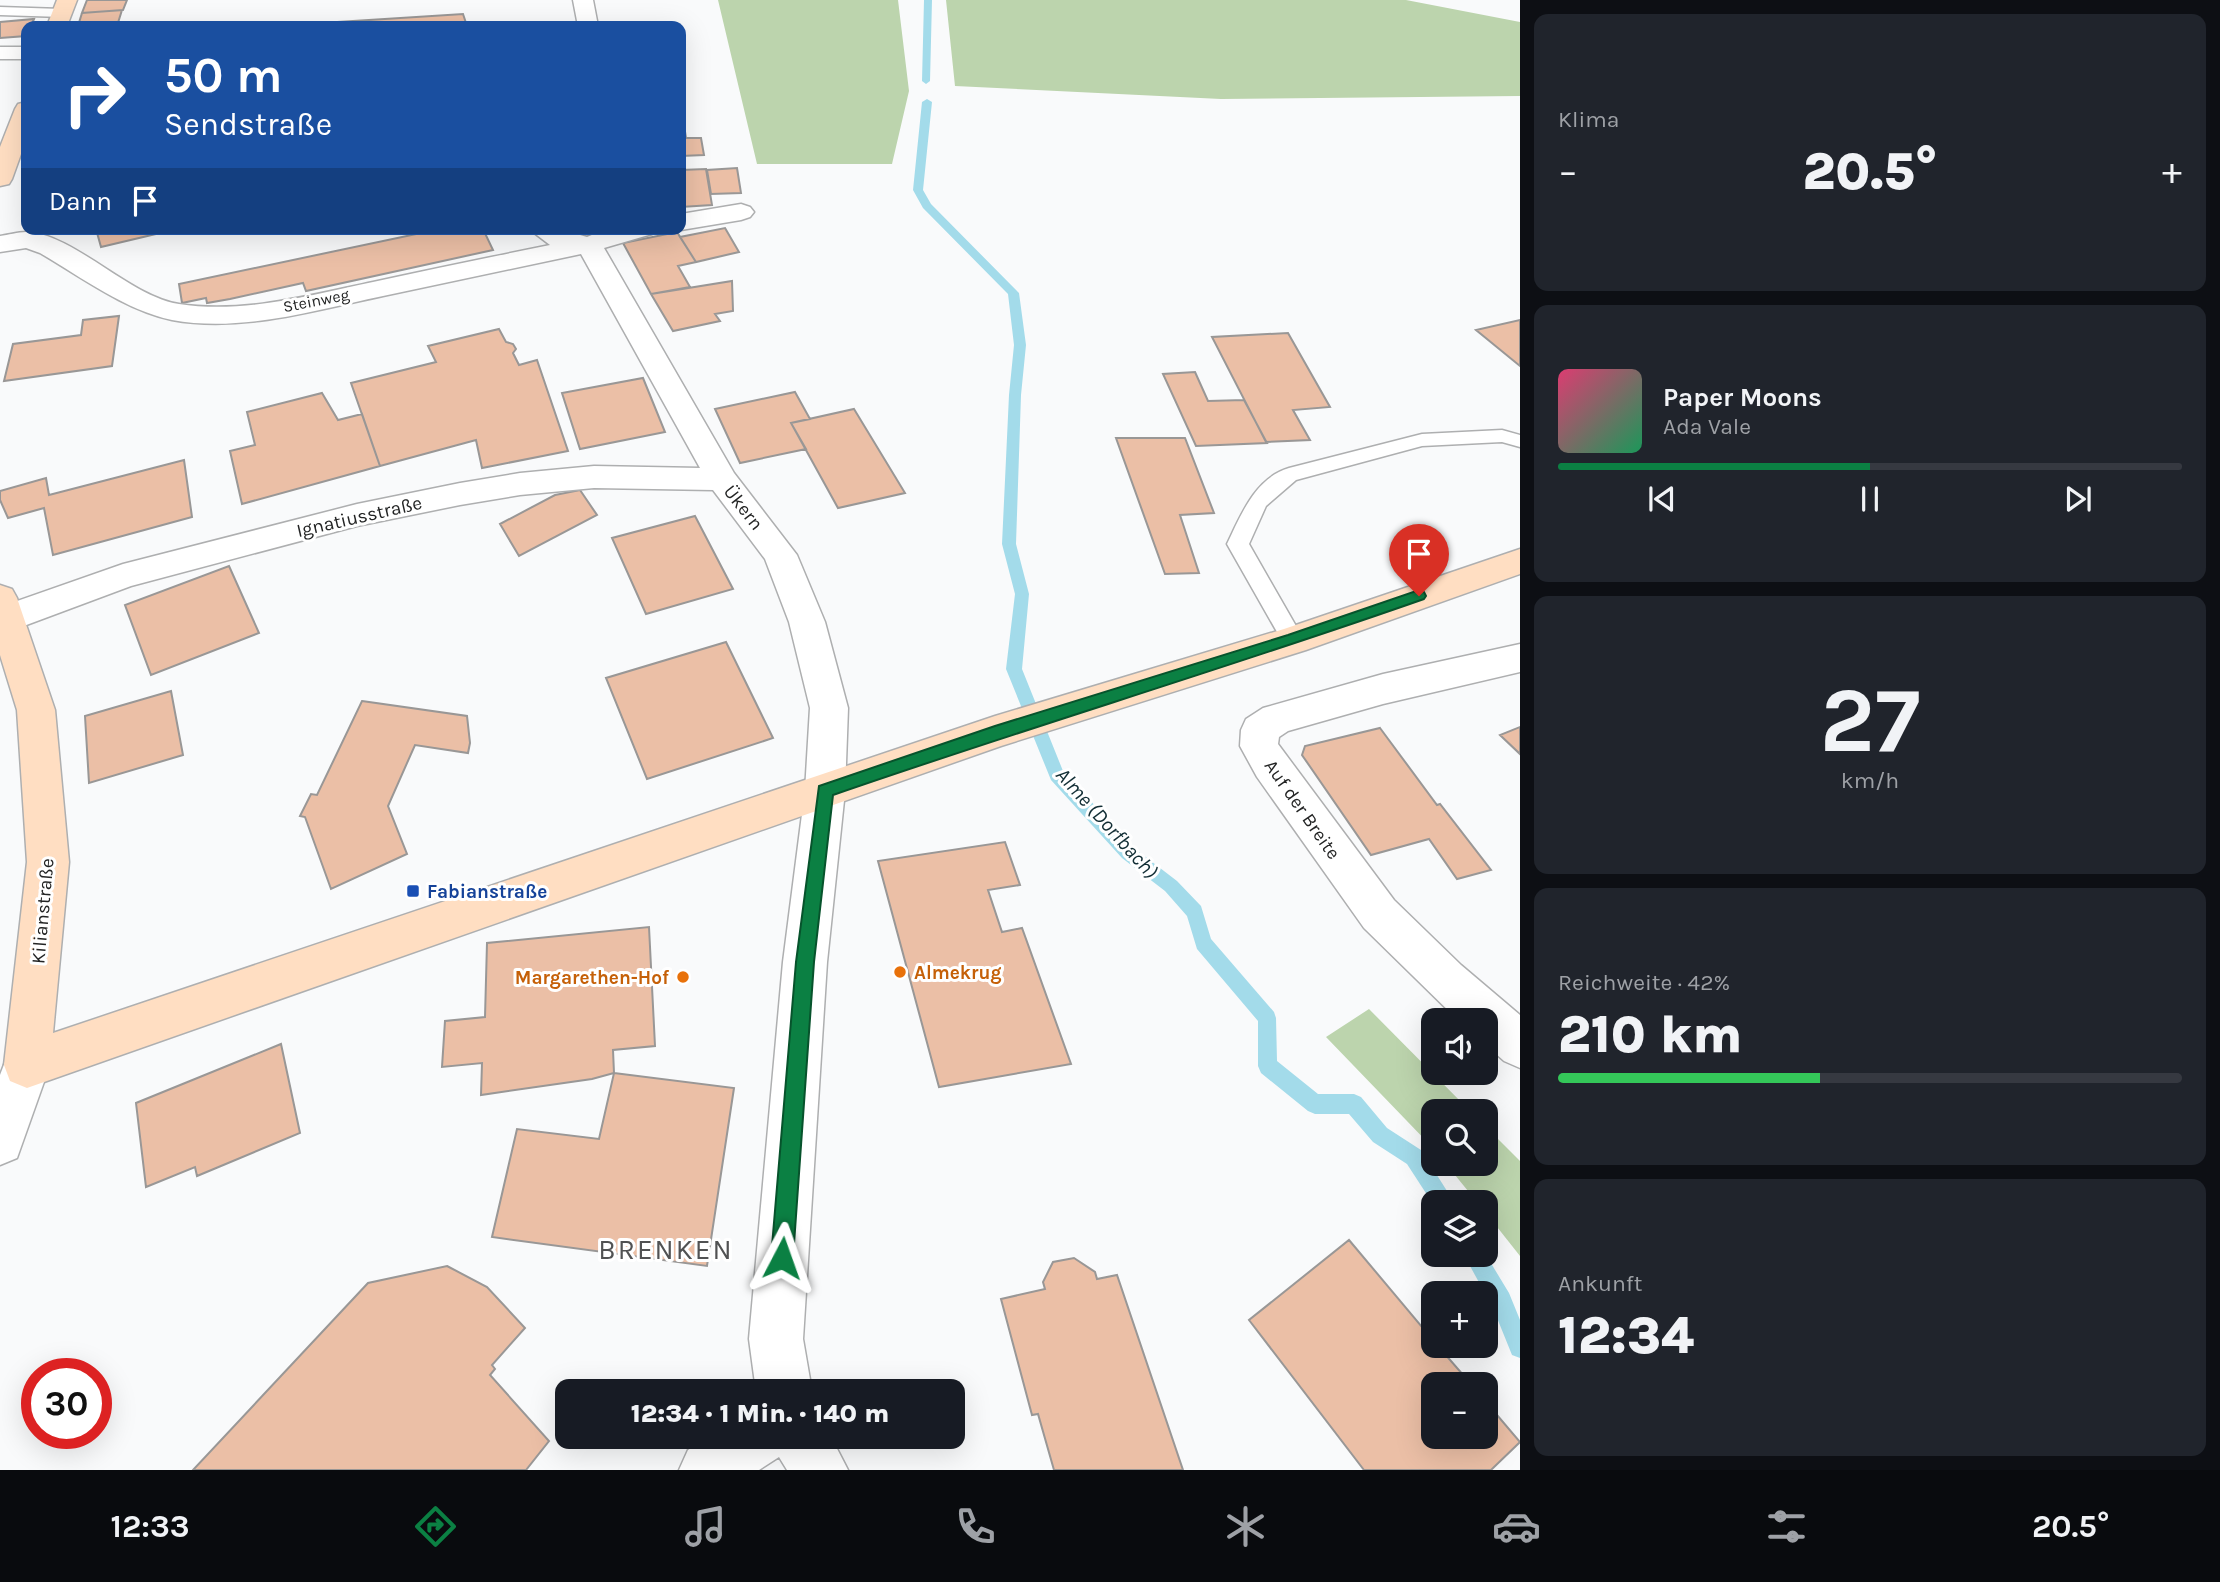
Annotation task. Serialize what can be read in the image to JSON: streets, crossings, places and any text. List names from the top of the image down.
{
  "streets": {
    "main road": ["Kilianstraße"],
    "street": [
      "Steinweg",
      "Ükern",
      "Ignatiusstraße",
      "Auf der Breite"
    ]
  },
  "crossings": [
    ["Steinweg", "Ükern"],
    ["Ükern", "Ignatiusstraße"],
    ["Ignatiusstraße", "Kilianstraße"]
  ],
  "districts": ["BRENKEN"],
  "water": ["Alme (Dorfbach)"],
  "places": {
    "transit": ["Fabianstraße"],
    "other": ["Almekrug", "Margarethen-Hof"]
  },
  "page": {
    "tile": [
      "Klima",
      ["27", "km/h"],
      ["Reichweite · 42%", "210 km"],
      ["Ankunft", "12:34"]
    ],
    "turn": ["50 m", "Sendstraße"],
    "heat": ["−", "20.5°", "+"],
    "then": "Dann",
    "song": ["Paper Moons", "Ada Vale"],
    "map_buttons": ["+", "−"],
    "limit": "30",
    "trip": "12:34 · 1 Min. · 140 m",
    "tabs": ["12:33", "20.5°"]
  }
}
